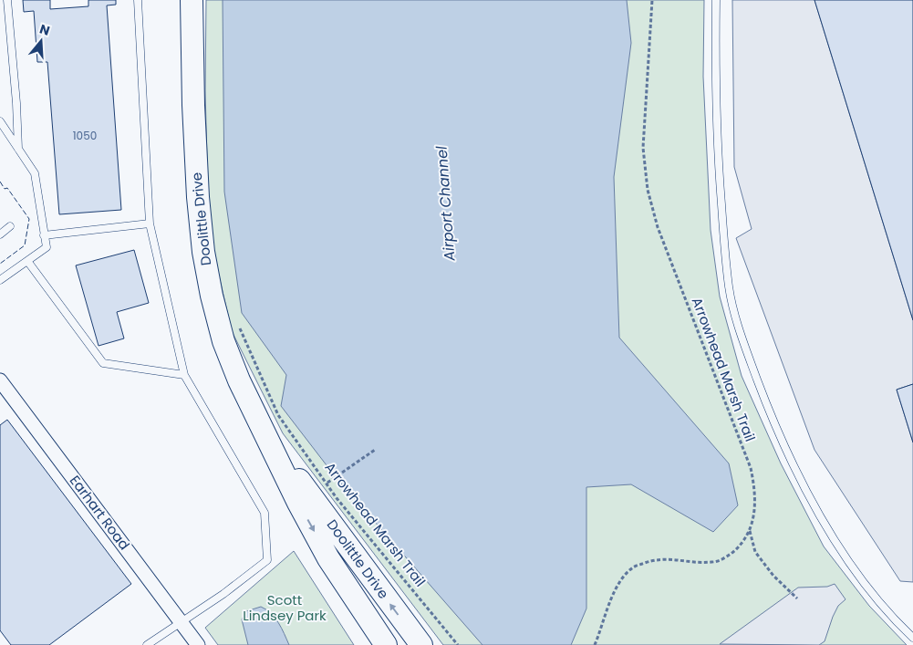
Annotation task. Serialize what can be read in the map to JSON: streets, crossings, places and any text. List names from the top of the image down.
{
  "streets": {
    "main road": ["Doolittle Drive"],
    "street": ["Earhart Road"],
    "path": ["Arrowhead Marsh Trail"]
  },
  "crossings": [
    ["Doolittle Drive", "Arrowhead Marsh Trail"]
  ],
  "water": ["Airport Channel"],
  "parks": ["Scott Lindsey Park"],
  "house_numbers": ["1050"],
  "north": "top"
}
